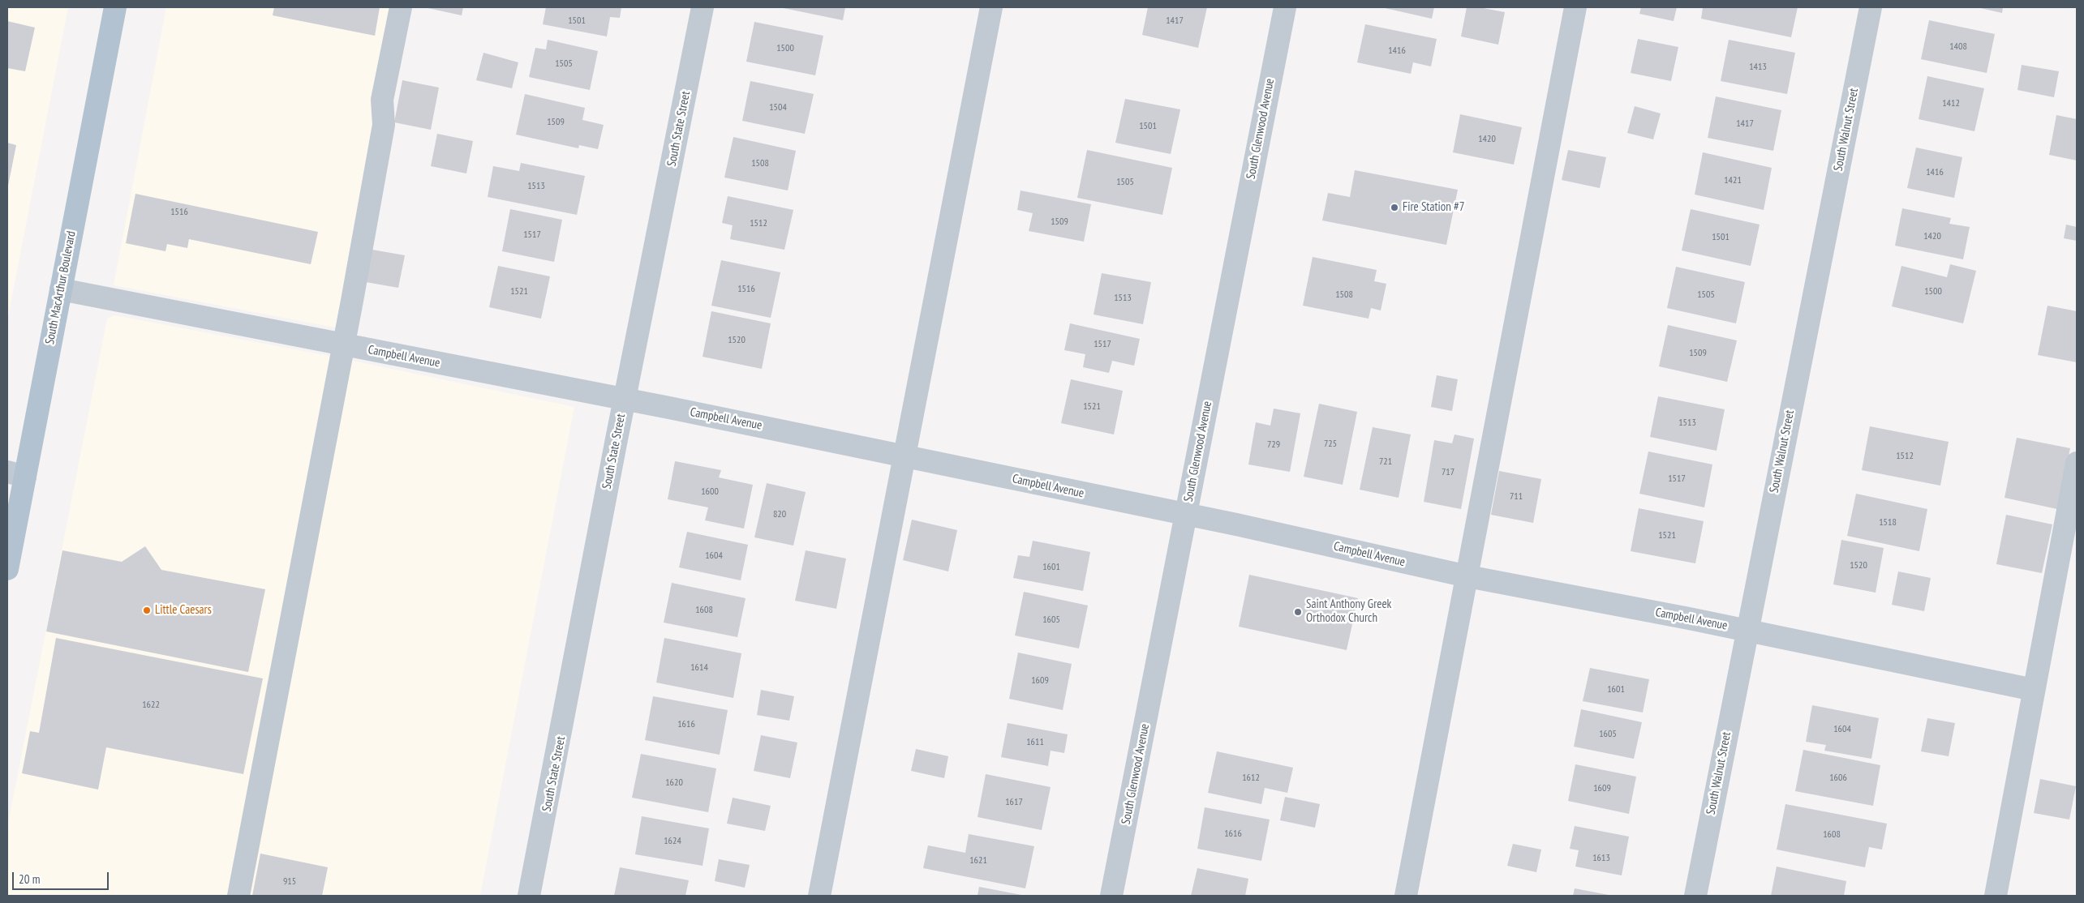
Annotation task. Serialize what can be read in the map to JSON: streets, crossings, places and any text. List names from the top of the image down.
{
  "streets": {
    "main road": ["South MacArthur Boulevard"],
    "street": [
      "South State Street",
      "South Glenwood Avenue",
      "South Walnut Street",
      "Campbell Avenue"
    ]
  },
  "crossings": [
    ["South State Street", "Campbell Avenue"],
    ["South Glenwood Avenue", "Campbell Avenue"],
    ["South Walnut Street", "Campbell Avenue"],
    ["South MacArthur Boulevard", "Campbell Avenue"]
  ],
  "places": ["Fire Station #7", "Little Caesars", "Saint Anthony Greek Orthodox Church"],
  "house_numbers": [
    "1501",
    "1417",
    "1408",
    "1500",
    "1416",
    "1505",
    "1413",
    "1412",
    "1504",
    "1509",
    "1417",
    "1501",
    "1420",
    "1508",
    "1416",
    "1421",
    "1505",
    "1513",
    "1516",
    "1509",
    "1512",
    "1517",
    "1420",
    "1501",
    "1516",
    "1521",
    "1500",
    "1508",
    "1505",
    "1513",
    "1520",
    "1517",
    "1509",
    "1521",
    "1513",
    "725",
    "729",
    "1512",
    "721",
    "717",
    "1517",
    "1600",
    "711",
    "820",
    "1518",
    "1521",
    "1604",
    "1520",
    "1601",
    "1608",
    "1605",
    "1614",
    "1609",
    "1601",
    "1622",
    "1616",
    "1604",
    "1605",
    "1611",
    "1612",
    "1606",
    "1620",
    "1609",
    "1617",
    "1616",
    "1608",
    "1624",
    "1613",
    "1621",
    "915"
  ],
  "scale_bar": "20 m"
}
